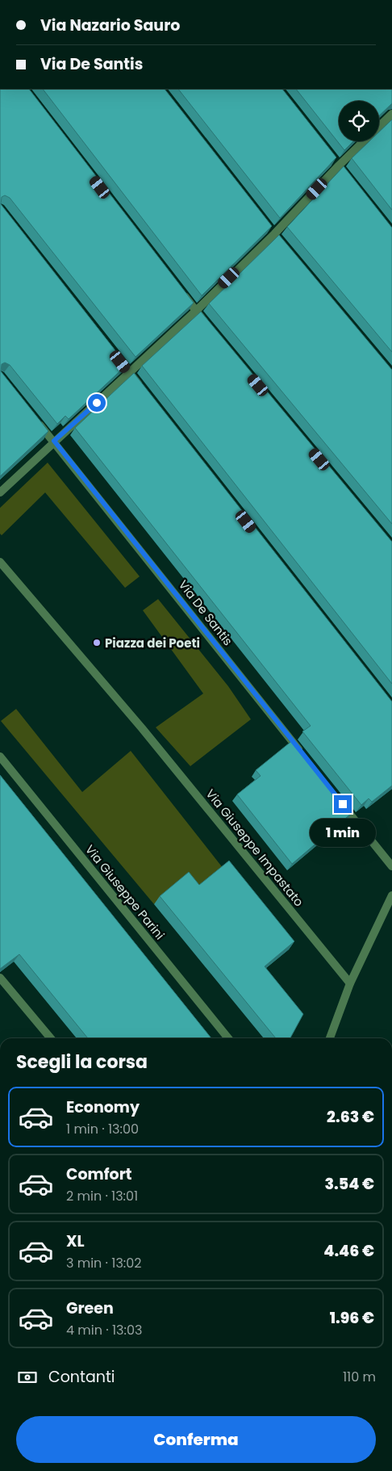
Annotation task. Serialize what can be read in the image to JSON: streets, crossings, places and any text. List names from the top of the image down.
{
  "streets": {
    "street": ["Via De Santis", "Via Giuseppe Impastato", "Via Giuseppe Parini"]
  },
  "places": ["Piazza dei Poeti"],
  "page": {
    "banner": ["Via Nazario Sauro", "Via De Santis"],
    "bubble": "1 min",
    "heading": "Scegli la corsa",
    "list": [
      {
        "name": "Economy",
        "note": "1 min · 13:00",
        "value": "2.63 €"
      },
      {
        "name": "Comfort",
        "note": "2 min · 13:01",
        "value": "3.54 €"
      },
      {
        "name": "XL",
        "note": "3 min · 13:02",
        "value": "4.46 €"
      },
      {
        "name": "Green",
        "note": "4 min · 13:03",
        "value": "1.96 €"
      }
    ],
    "pay": ["Contanti", "110 m"],
    "buttons": "Conferma"
  }
}
